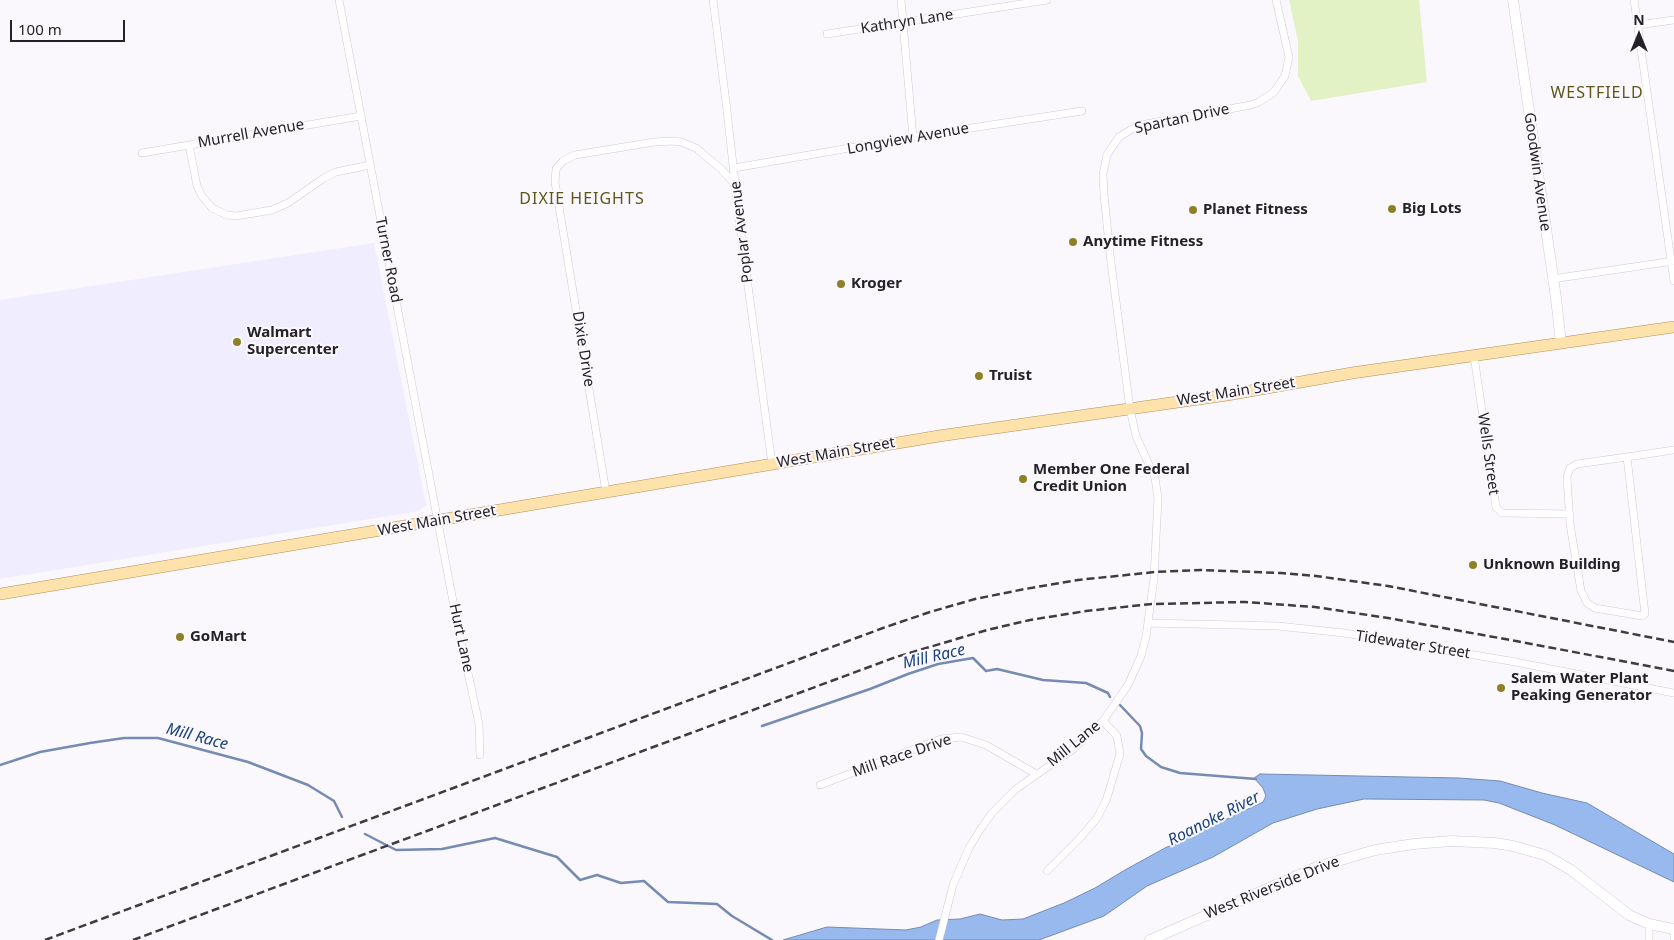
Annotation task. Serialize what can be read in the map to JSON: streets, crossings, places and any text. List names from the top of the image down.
{
  "streets": {
    "main road": ["West Main Street"],
    "street": [
      "Kathryn Lane",
      "Spartan Drive",
      "Murrell Avenue",
      "Longview Avenue",
      "Goodwin Avenue",
      "Poplar Avenue",
      "Turner Road",
      "Dixie Drive",
      "Wells Street",
      "Hurt Lane",
      "Tidewater Street",
      "Mill Lane",
      "Mill Race Drive",
      "West Riverside Drive"
    ]
  },
  "crossings": [
    ["Spartan Drive", "West Main Street"],
    ["Spartan Drive", "Mill Lane"],
    ["Murrell Avenue", "Turner Road"],
    ["Longview Avenue", "Poplar Avenue"],
    ["Goodwin Avenue", "West Main Street"],
    ["Poplar Avenue", "Dixie Drive"],
    ["Poplar Avenue", "West Main Street"],
    ["Turner Road", "West Main Street"],
    ["Turner Road", "Hurt Lane"],
    ["Dixie Drive", "West Main Street"],
    ["West Main Street", "Wells Street"],
    ["West Main Street", "Hurt Lane"],
    ["West Main Street", "Mill Lane"],
    ["Tidewater Street", "Mill Lane"],
    ["Mill Lane", "Mill Race Drive"]
  ],
  "districts": ["WESTFIELD", "DIXIE HEIGHTS"],
  "water": ["Mill Race", "Roanoke River"],
  "places": [
    "Big Lots",
    "Planet Fitness",
    "Anytime Fitness",
    "Kroger",
    "Walmart Supercenter",
    "Truist",
    "Member One Federal Credit Union",
    "Unknown Building",
    "GoMart",
    "Salem Water Plant Peaking Generator"
  ],
  "scale_bar": "100 m",
  "north": "top"
}
